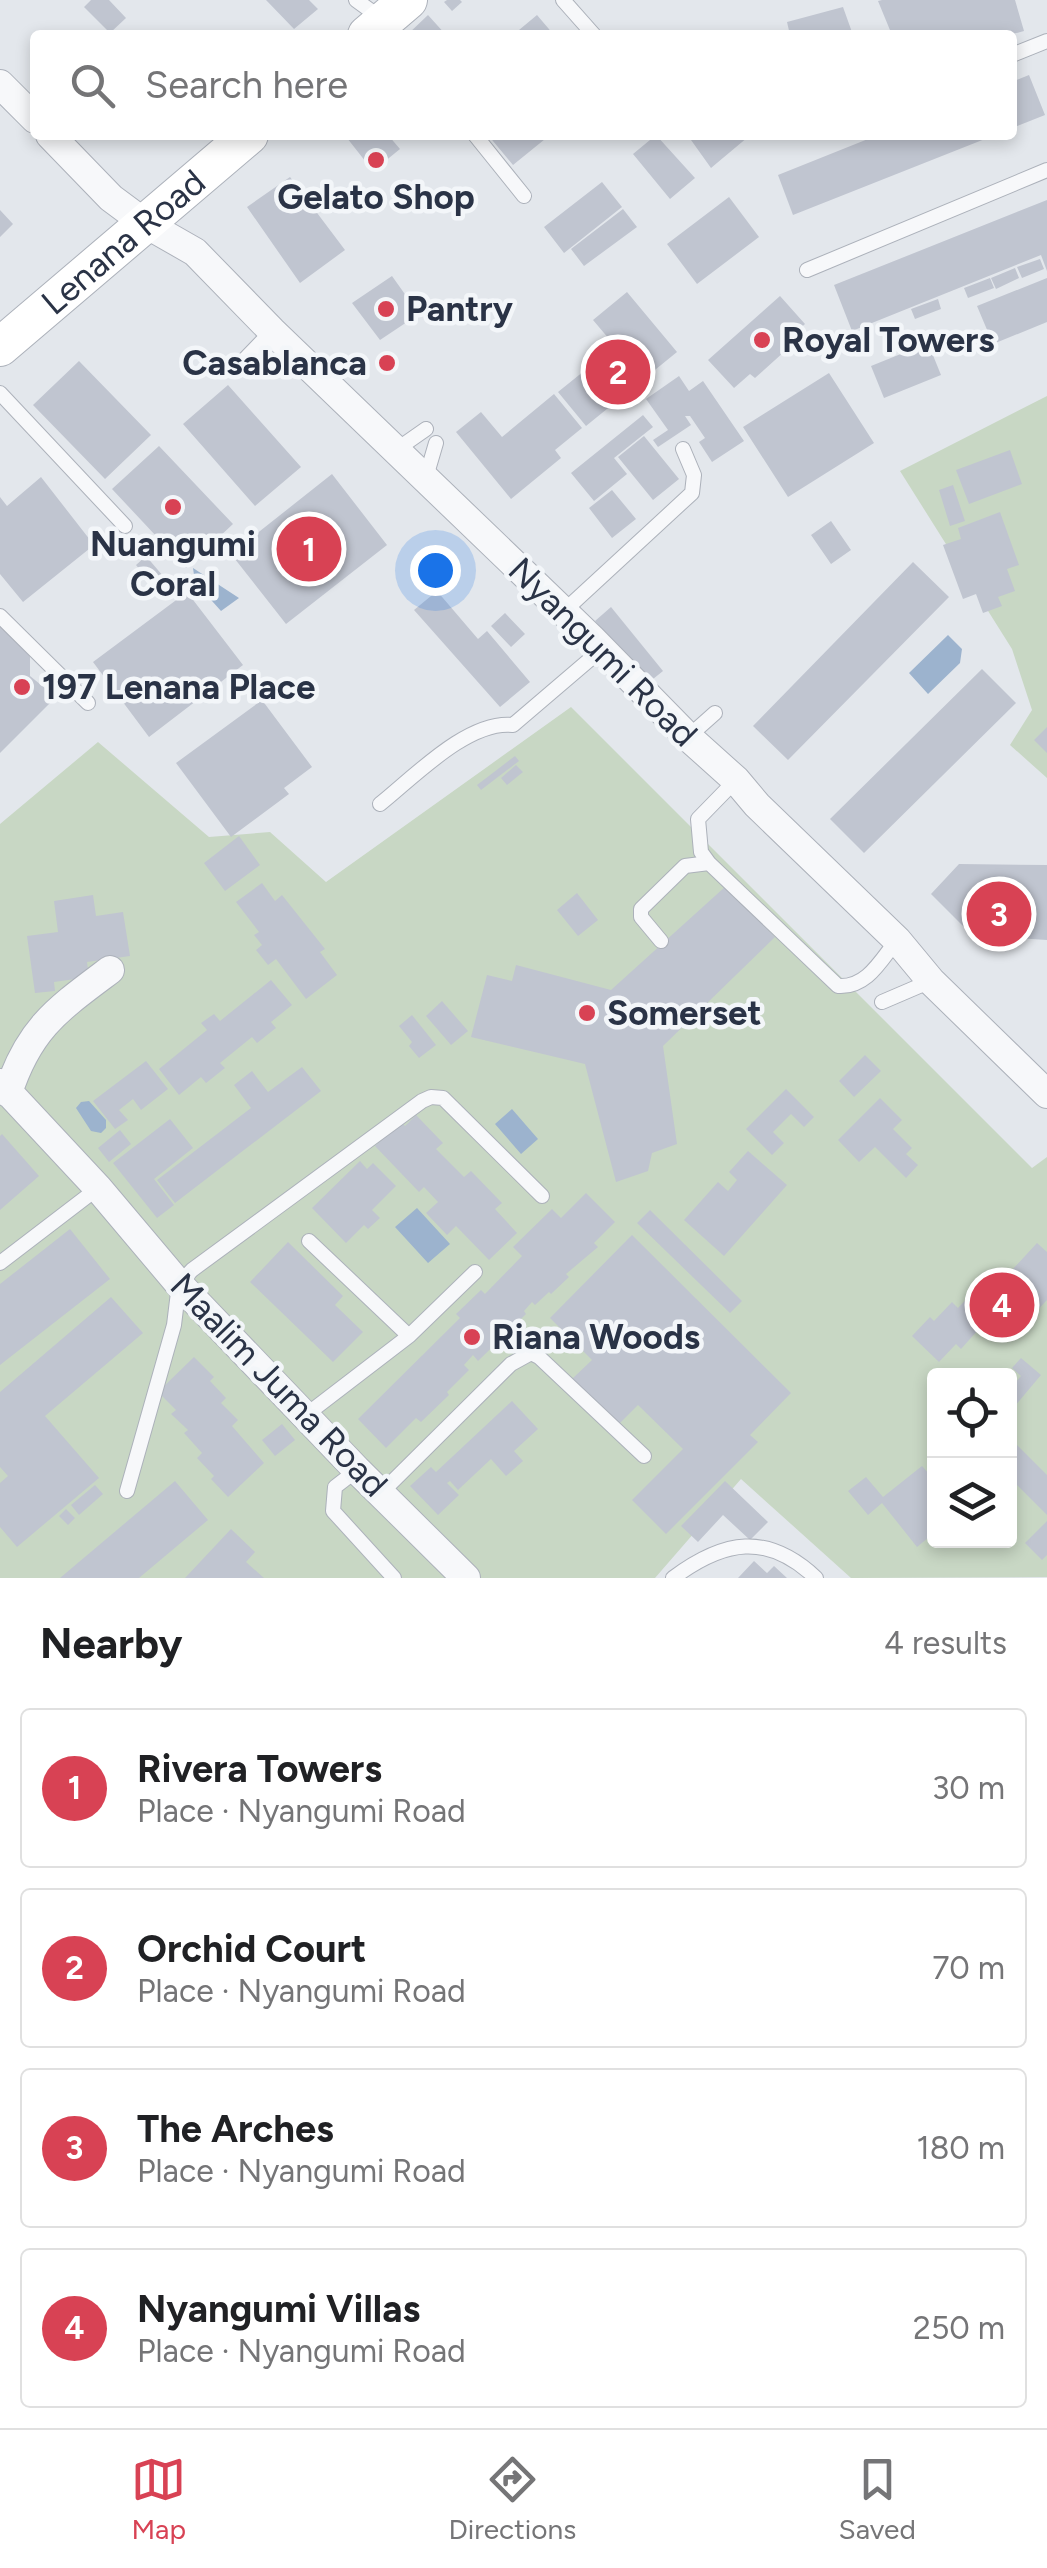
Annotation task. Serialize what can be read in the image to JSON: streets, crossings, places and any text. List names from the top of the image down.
{
  "streets": {
    "street": ["Lenana Road", "Nyangumi Road", "Maalim Juma Road"]
  },
  "crossings": [
    ["Lenana Road", "Nyangumi Road"]
  ],
  "places": [
    "Gelato Shop",
    "Pantry",
    "Royal Towers",
    "Casablanca",
    "Nuangumi Coral",
    "197 Lenana Place",
    "Somerset",
    "Riana Woods"
  ],
  "page": {
    "search": "Search here",
    "pins": [
      "2",
      "1",
      "3",
      "4"
    ],
    "heading": ["Nearby", "4 results"],
    "list": [
      {
        "mark": "1",
        "name": "Rivera Towers",
        "note": "Place · Nyangumi Road",
        "value": "30 m"
      },
      {
        "mark": "2",
        "name": "Orchid Court",
        "note": "Place · Nyangumi Road",
        "value": "70 m"
      },
      {
        "mark": "3",
        "name": "The Arches",
        "note": "Place · Nyangumi Road",
        "value": "180 m"
      },
      {
        "mark": "4",
        "name": "Nyangumi Villas",
        "note": "Place · Nyangumi Road",
        "value": "250 m"
      }
    ],
    "nav": ["Map", "Directions", "Saved"]
  }
}
